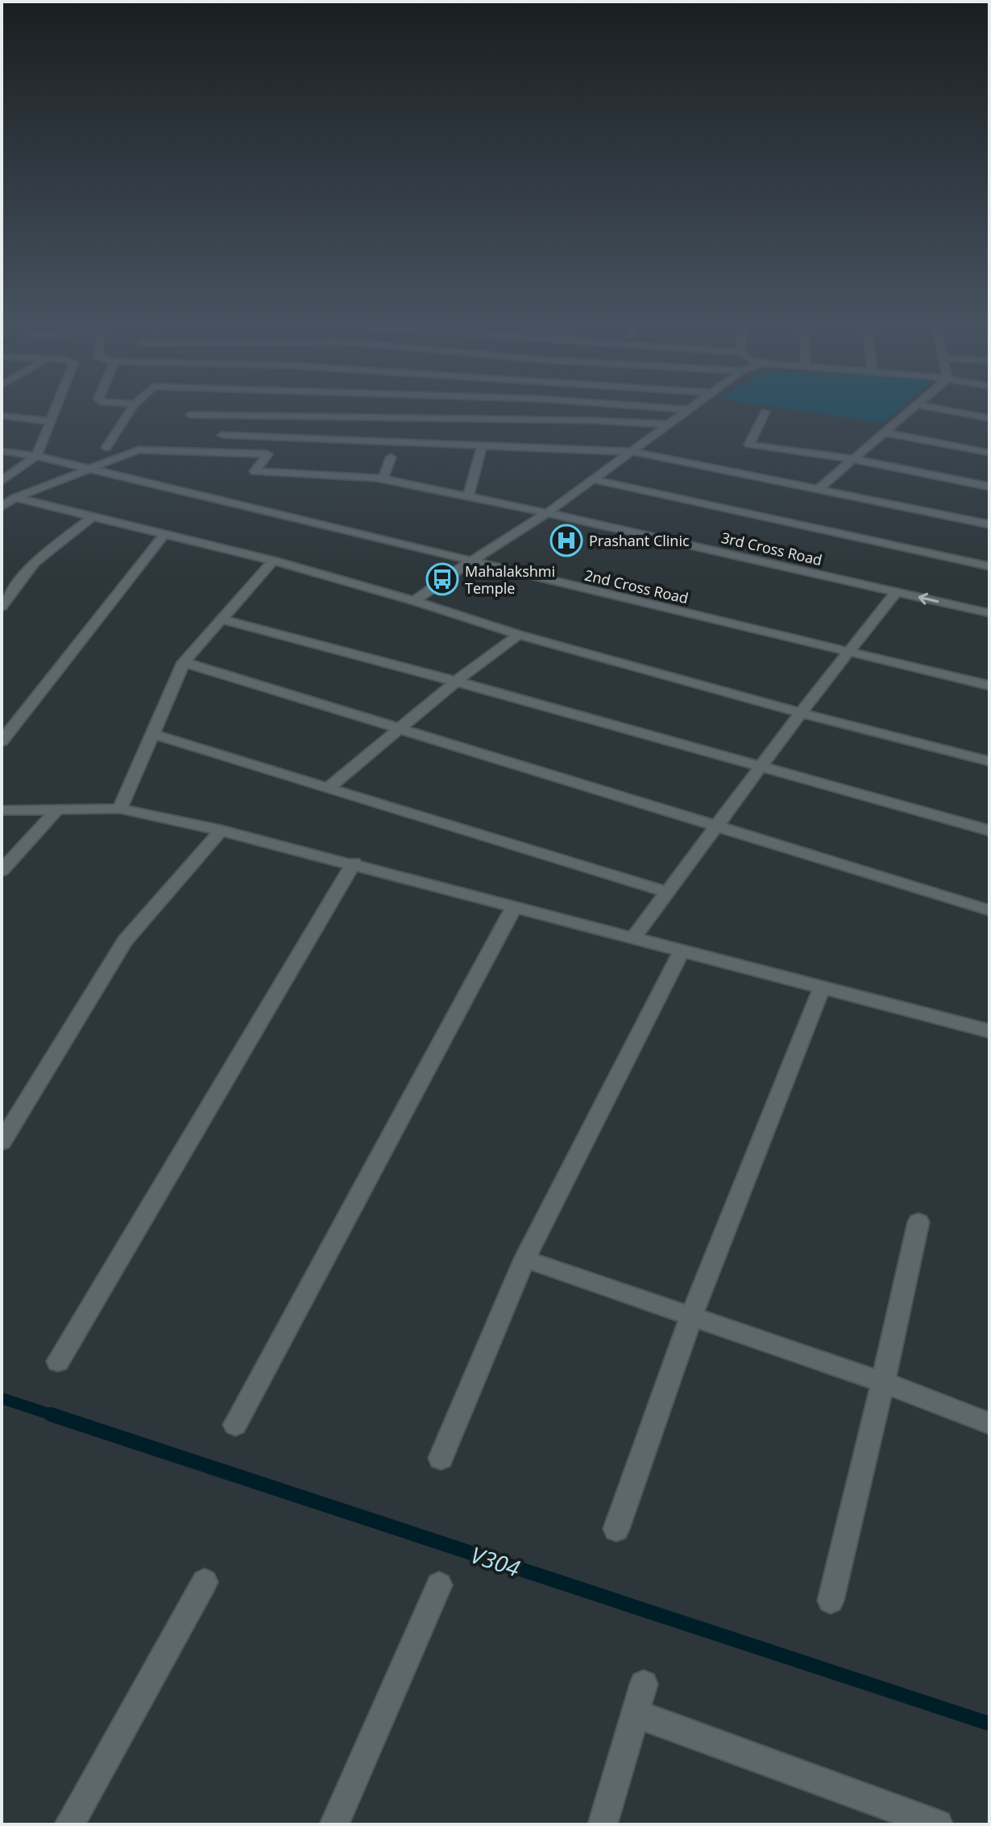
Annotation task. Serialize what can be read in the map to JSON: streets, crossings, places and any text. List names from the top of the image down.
{
  "streets": {
    "street": ["3rd Cross Road", "2nd Cross Road"]
  },
  "water": ["V304"],
  "places": {
    "hospital": ["Prashant Clinic"],
    "bus stop": ["Mahalakshmi Temple"]
  }
}
